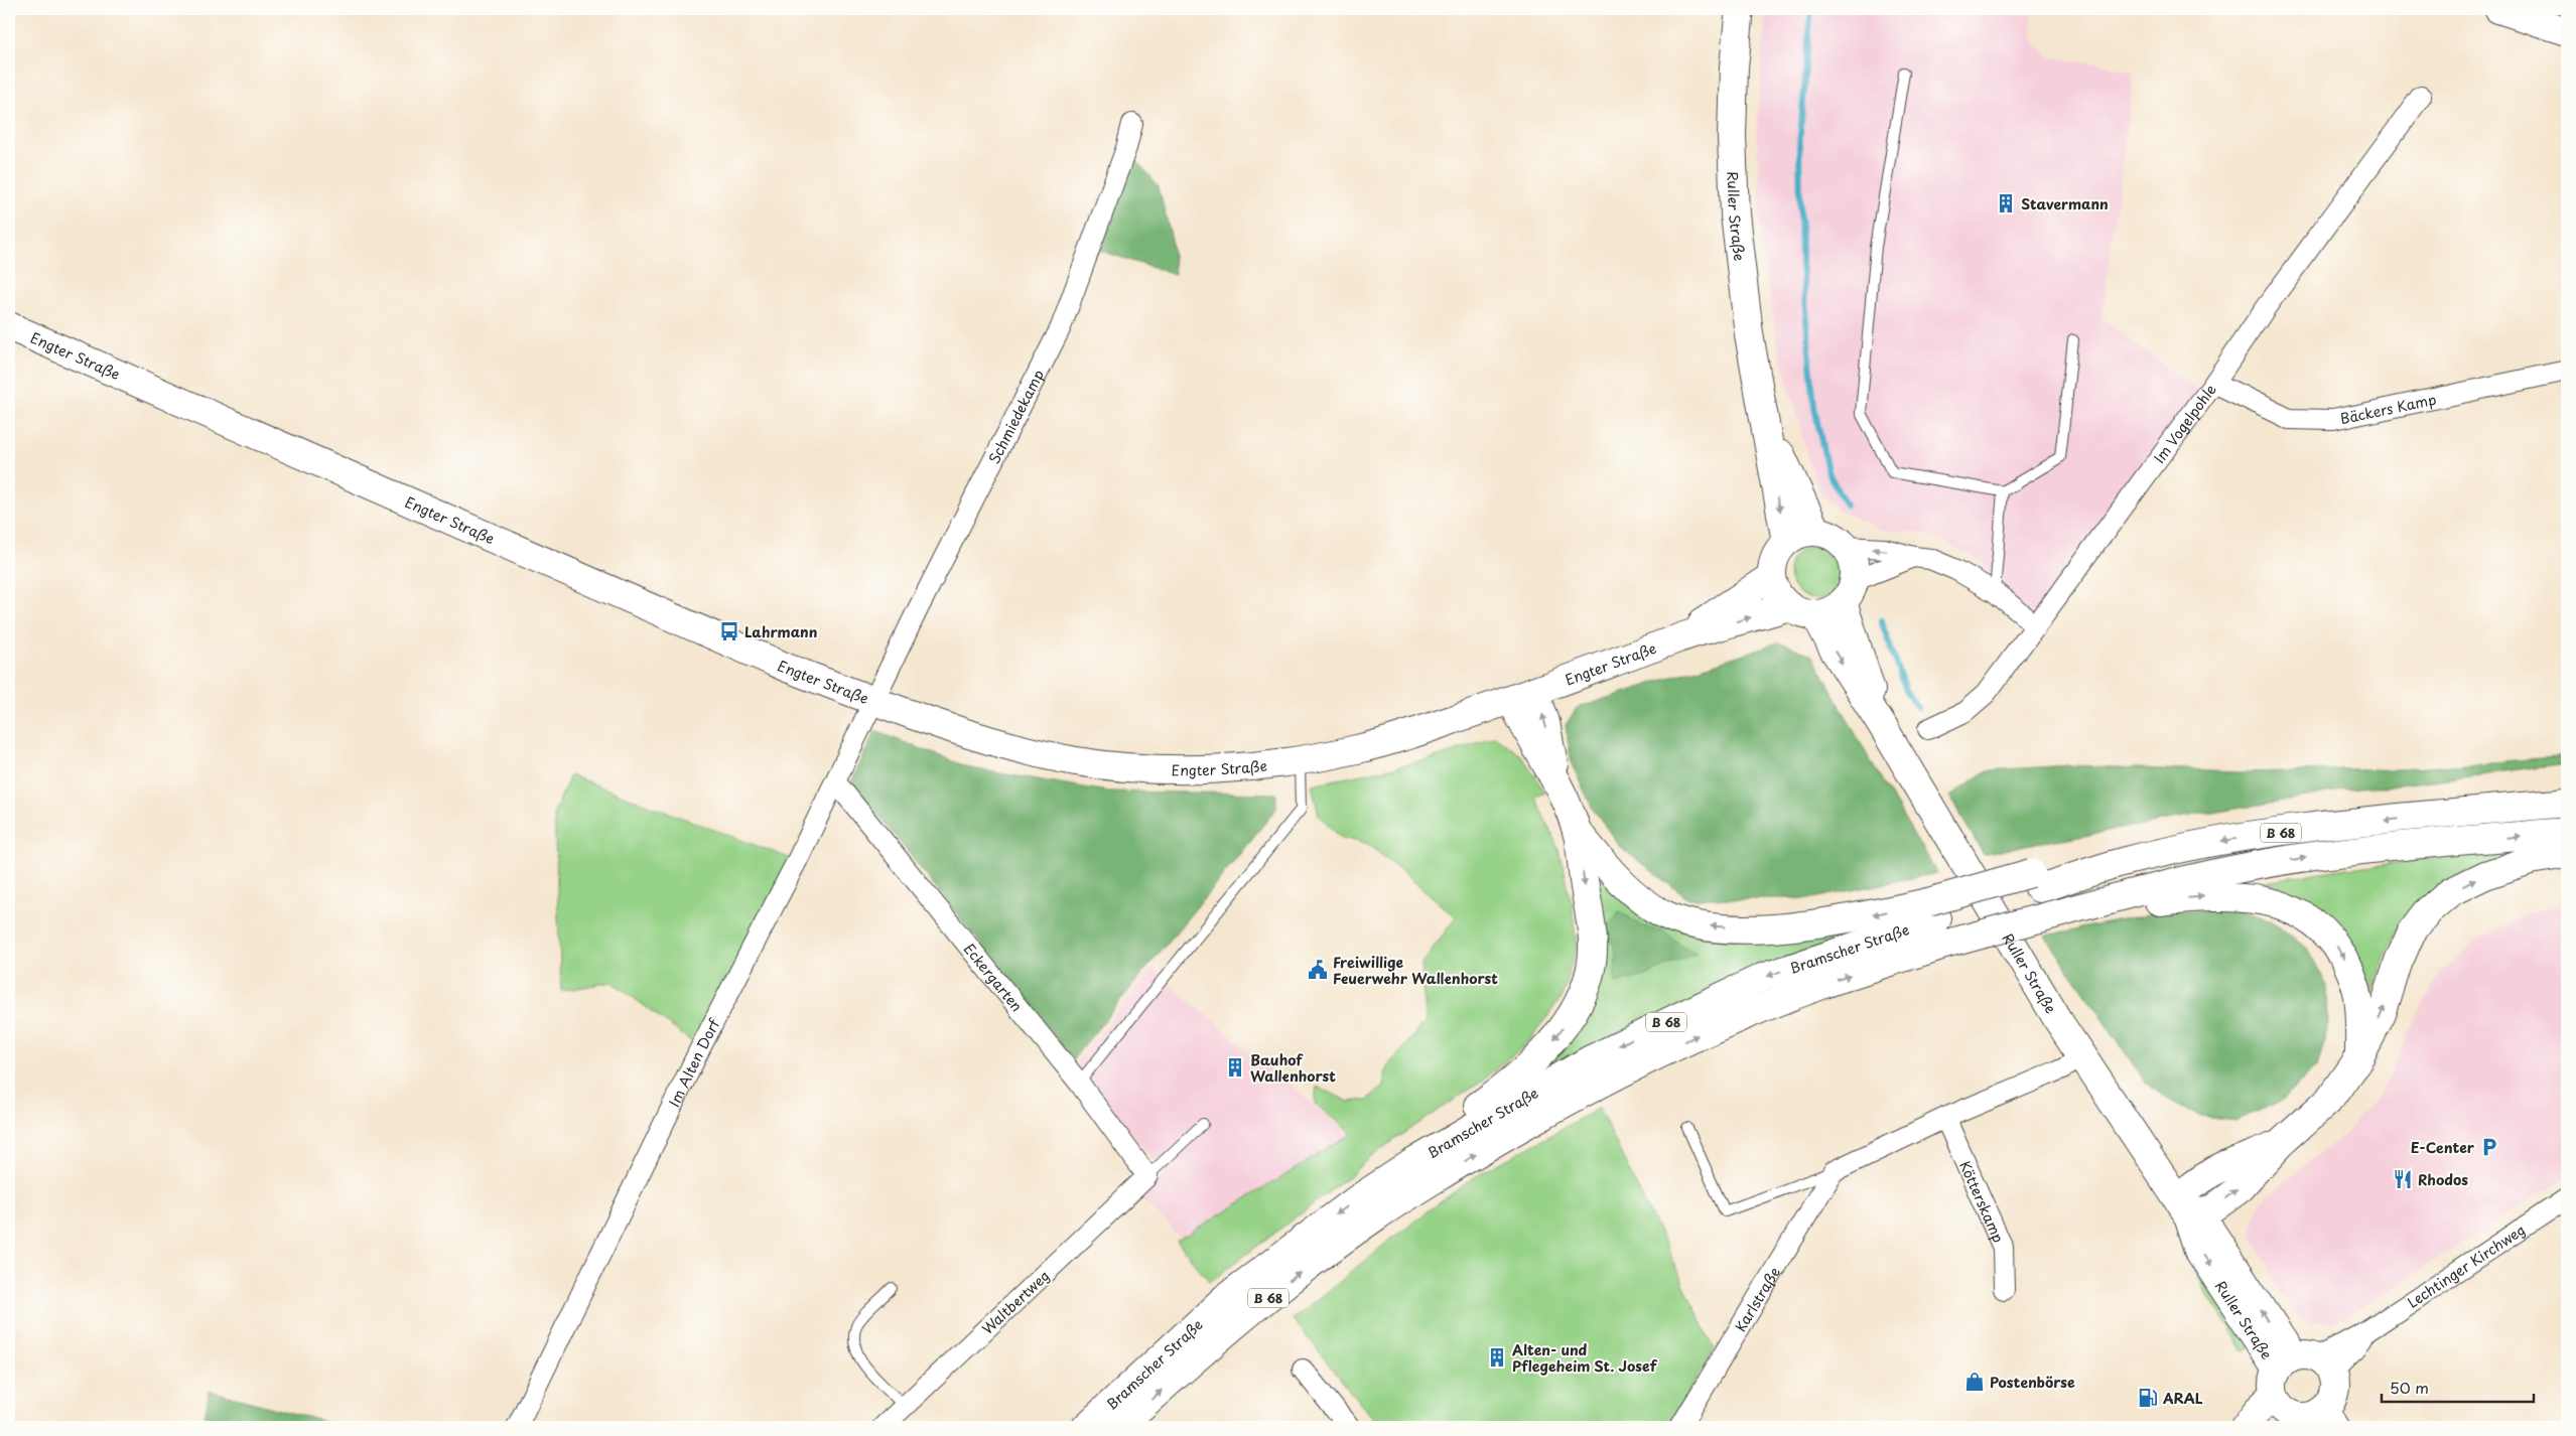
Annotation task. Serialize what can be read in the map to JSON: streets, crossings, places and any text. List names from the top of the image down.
{
  "streets": {
    "main road": [
      "Ruller Straße",
      "Engter Straße",
      "B 68",
      "Bramscher Straße"
    ],
    "street": [
      "Bäckers Kamp",
      "Schmiedekamp",
      "Im Vogelpohle",
      "Eckergarten",
      "Im Alten Dorf",
      "Kötterskamp",
      "Lechtinger Kirchweg",
      "Karlstraße",
      "Waltbertweg"
    ]
  },
  "crossings": [
    ["Ruller Straße", "Engter Straße"],
    ["Ruller Straße", "Lechtinger Kirchweg"],
    ["Engter Straße", "Schmiedekamp"],
    ["Engter Straße", "Im Alten Dorf"],
    ["Bäckers Kamp", "Im Vogelpohle"],
    ["Schmiedekamp", "Im Alten Dorf"],
    ["B 68", "Bramscher Straße"],
    ["Eckergarten", "Im Alten Dorf"],
    ["Eckergarten", "Waltbertweg"]
  ],
  "places": {
    "building": ["Stavermann", "Bauhof Wallenhorst", "Alten- und Pflegeheim St. Josef"],
    "bus stop": ["Lahrmann"],
    "public building": ["Freiwillige Feuerwehr Wallenhorst"],
    "parking": ["E-Center"],
    "restaurant": ["Rhodos"],
    "shop": ["Postenbörse"],
    "fuel station": ["ARAL"]
  },
  "scale_bar": "50 m"
}
